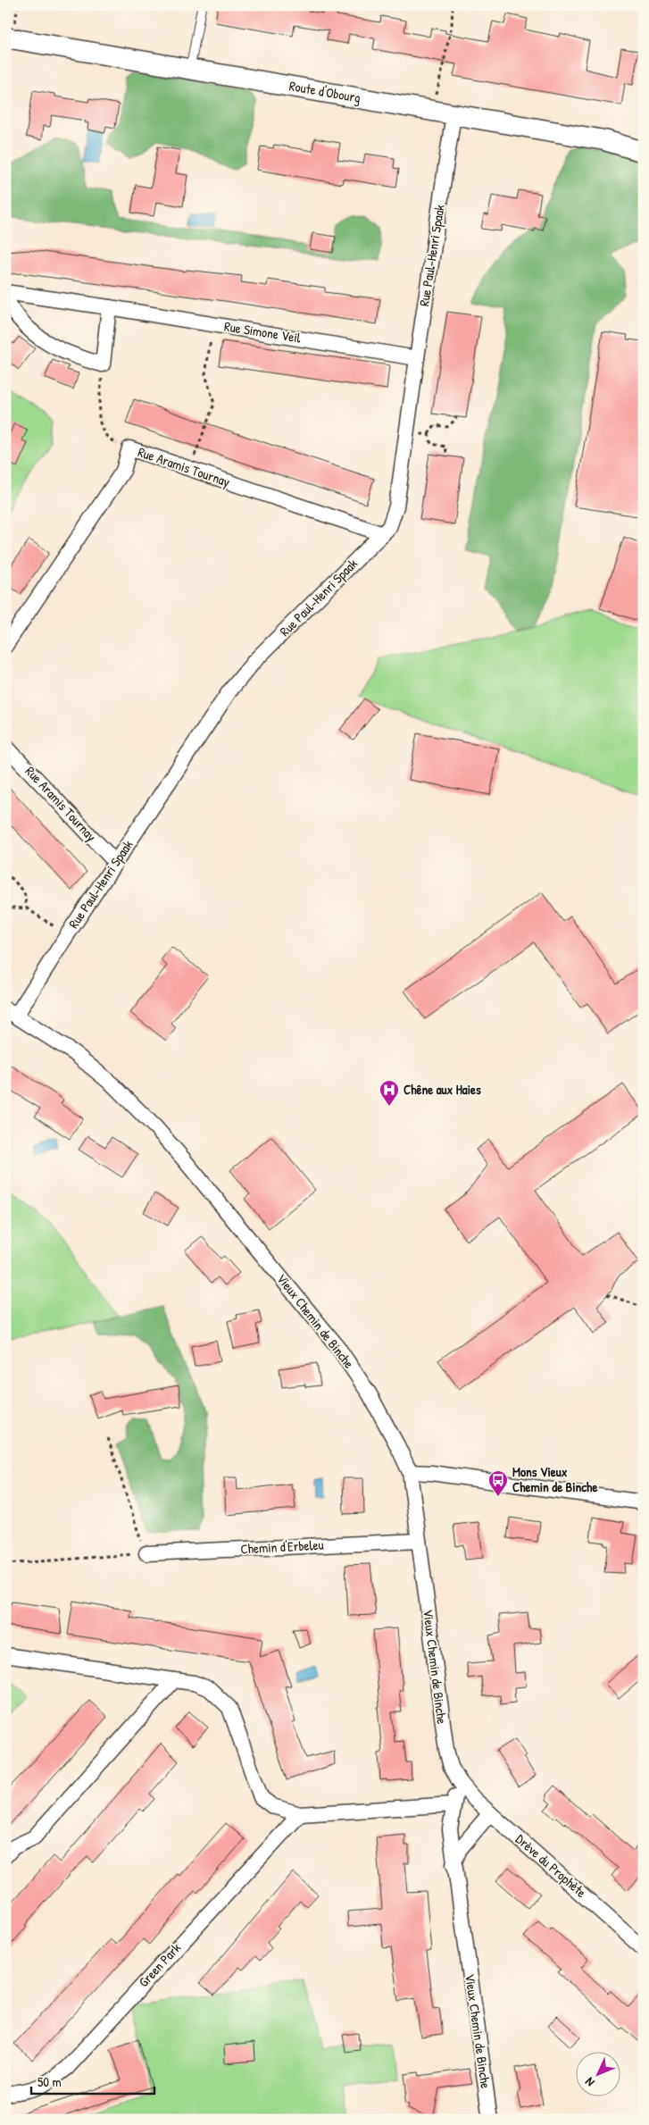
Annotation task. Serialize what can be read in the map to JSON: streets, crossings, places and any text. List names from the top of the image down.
{
  "streets": {
    "main road": ["Route d'Obourg"],
    "street": [
      "Rue Paul-Henri Spaak",
      "Rue Simone Veil",
      "Rue Aramis Tournay",
      "Vieux Chemin de Binche",
      "Chemin d'Erbeleu",
      "Drève du Prophète",
      "Green Park"
    ]
  },
  "crossings": [
    ["Route d'Obourg", "Rue Paul-Henri Spaak"],
    ["Rue Paul-Henri Spaak", "Rue Simone Veil"],
    ["Rue Paul-Henri Spaak", "Rue Aramis Tournay"],
    ["Rue Paul-Henri Spaak", "Vieux Chemin de Binche"],
    ["Vieux Chemin de Binche", "Chemin d'Erbeleu"],
    ["Vieux Chemin de Binche", "Drève du Prophète"]
  ],
  "places": {
    "hospital": ["Chêne aux Haies"],
    "bus stop": ["Mons Vieux Chemin de Binche"]
  },
  "scale_bar": "50 m",
  "north": "bottom left"
}
